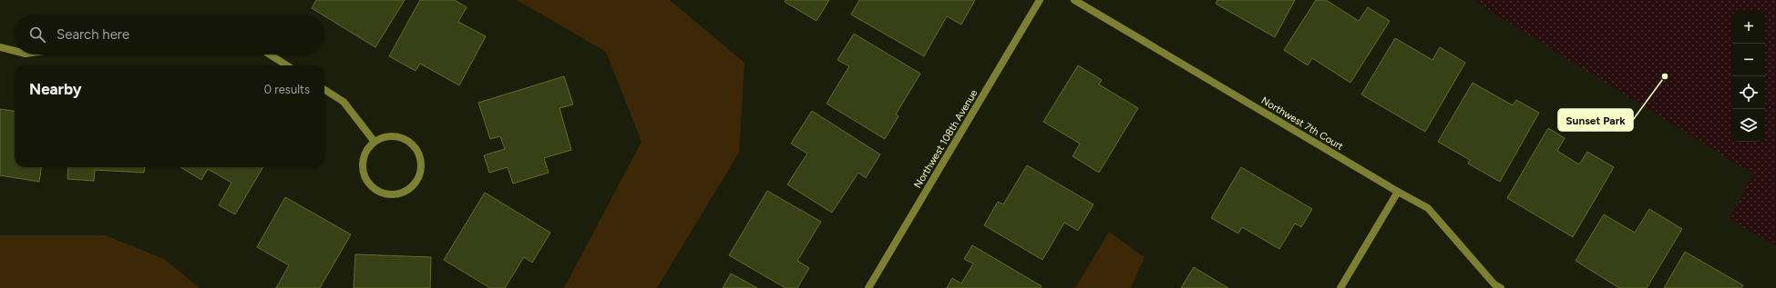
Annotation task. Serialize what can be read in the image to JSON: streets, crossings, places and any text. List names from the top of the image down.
{
  "streets": {
    "street": ["Northwest 7th Court", "Northwest 108th Avenue"]
  },
  "places": ["Sunset Park"],
  "page": {
    "map_buttons": ["+", "−"],
    "search": "Search here",
    "heading": ["Nearby", "0 results"]
  }
}
